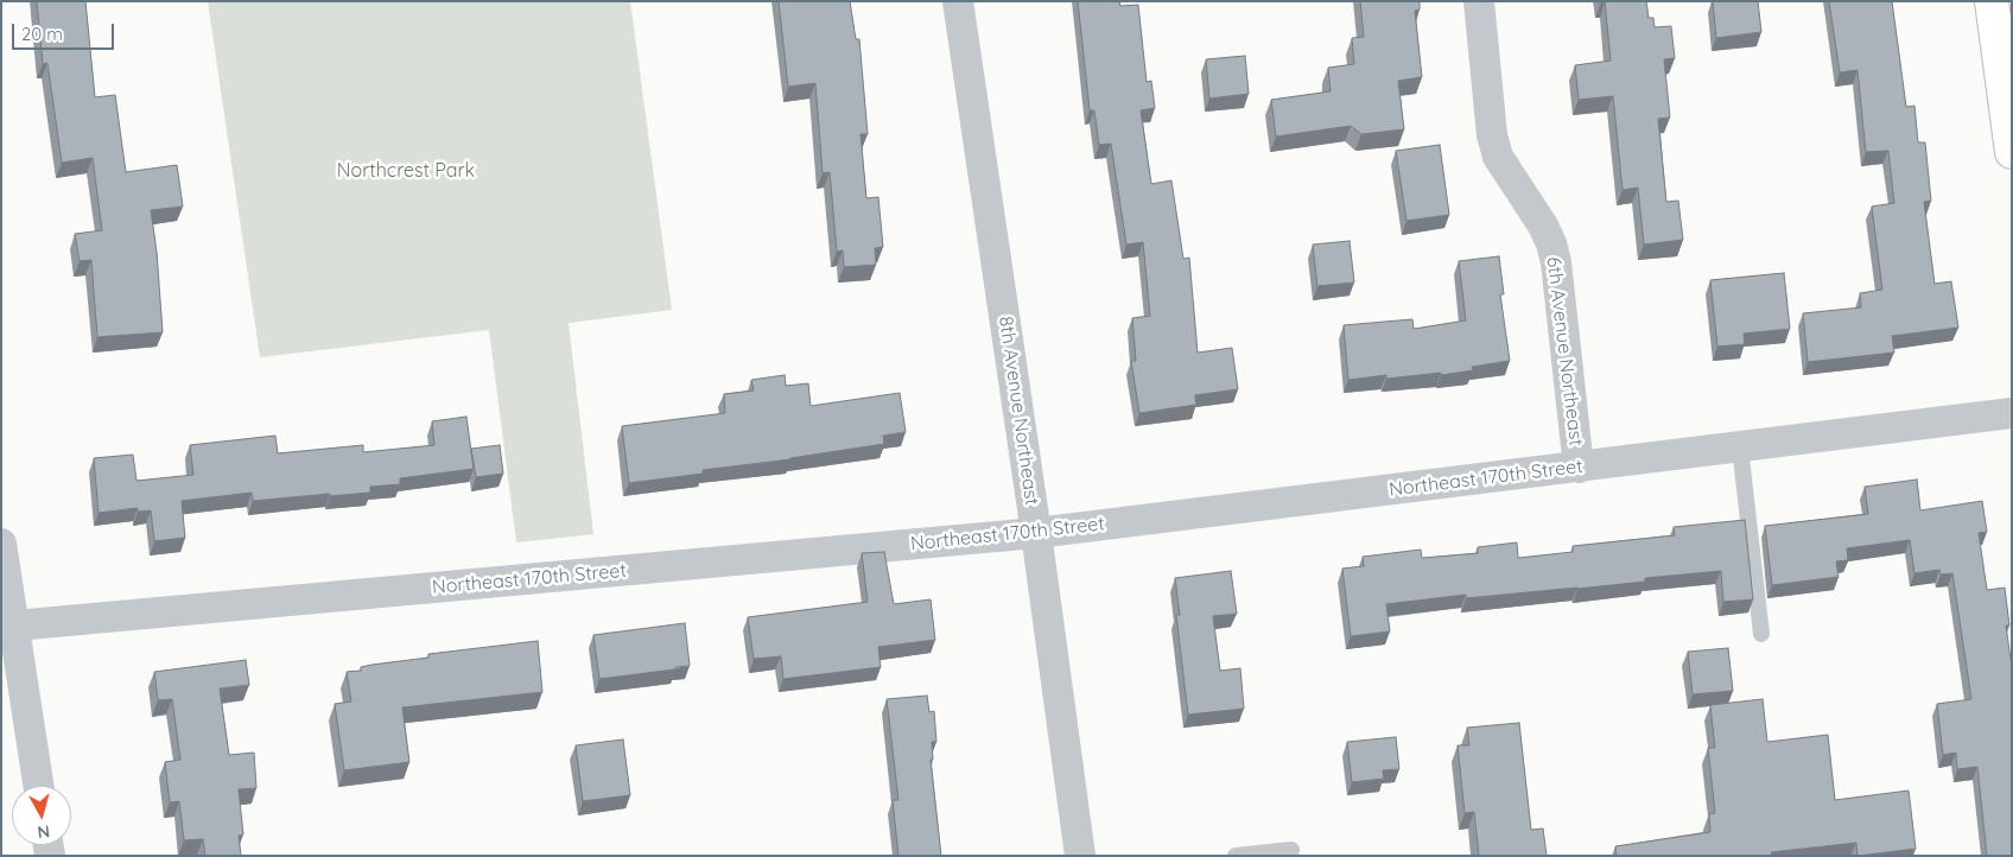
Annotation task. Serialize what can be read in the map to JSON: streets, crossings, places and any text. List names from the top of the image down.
{
  "streets": {
    "street": ["6th Avenue Northeast", "8th Avenue Northeast", "Northeast 170th Street"]
  },
  "crossings": [
    ["6th Avenue Northeast", "Northeast 170th Street"],
    ["8th Avenue Northeast", "Northeast 170th Street"]
  ],
  "parks": ["Northcrest Park"],
  "scale_bar": "20 m",
  "north": "bottom"
}
